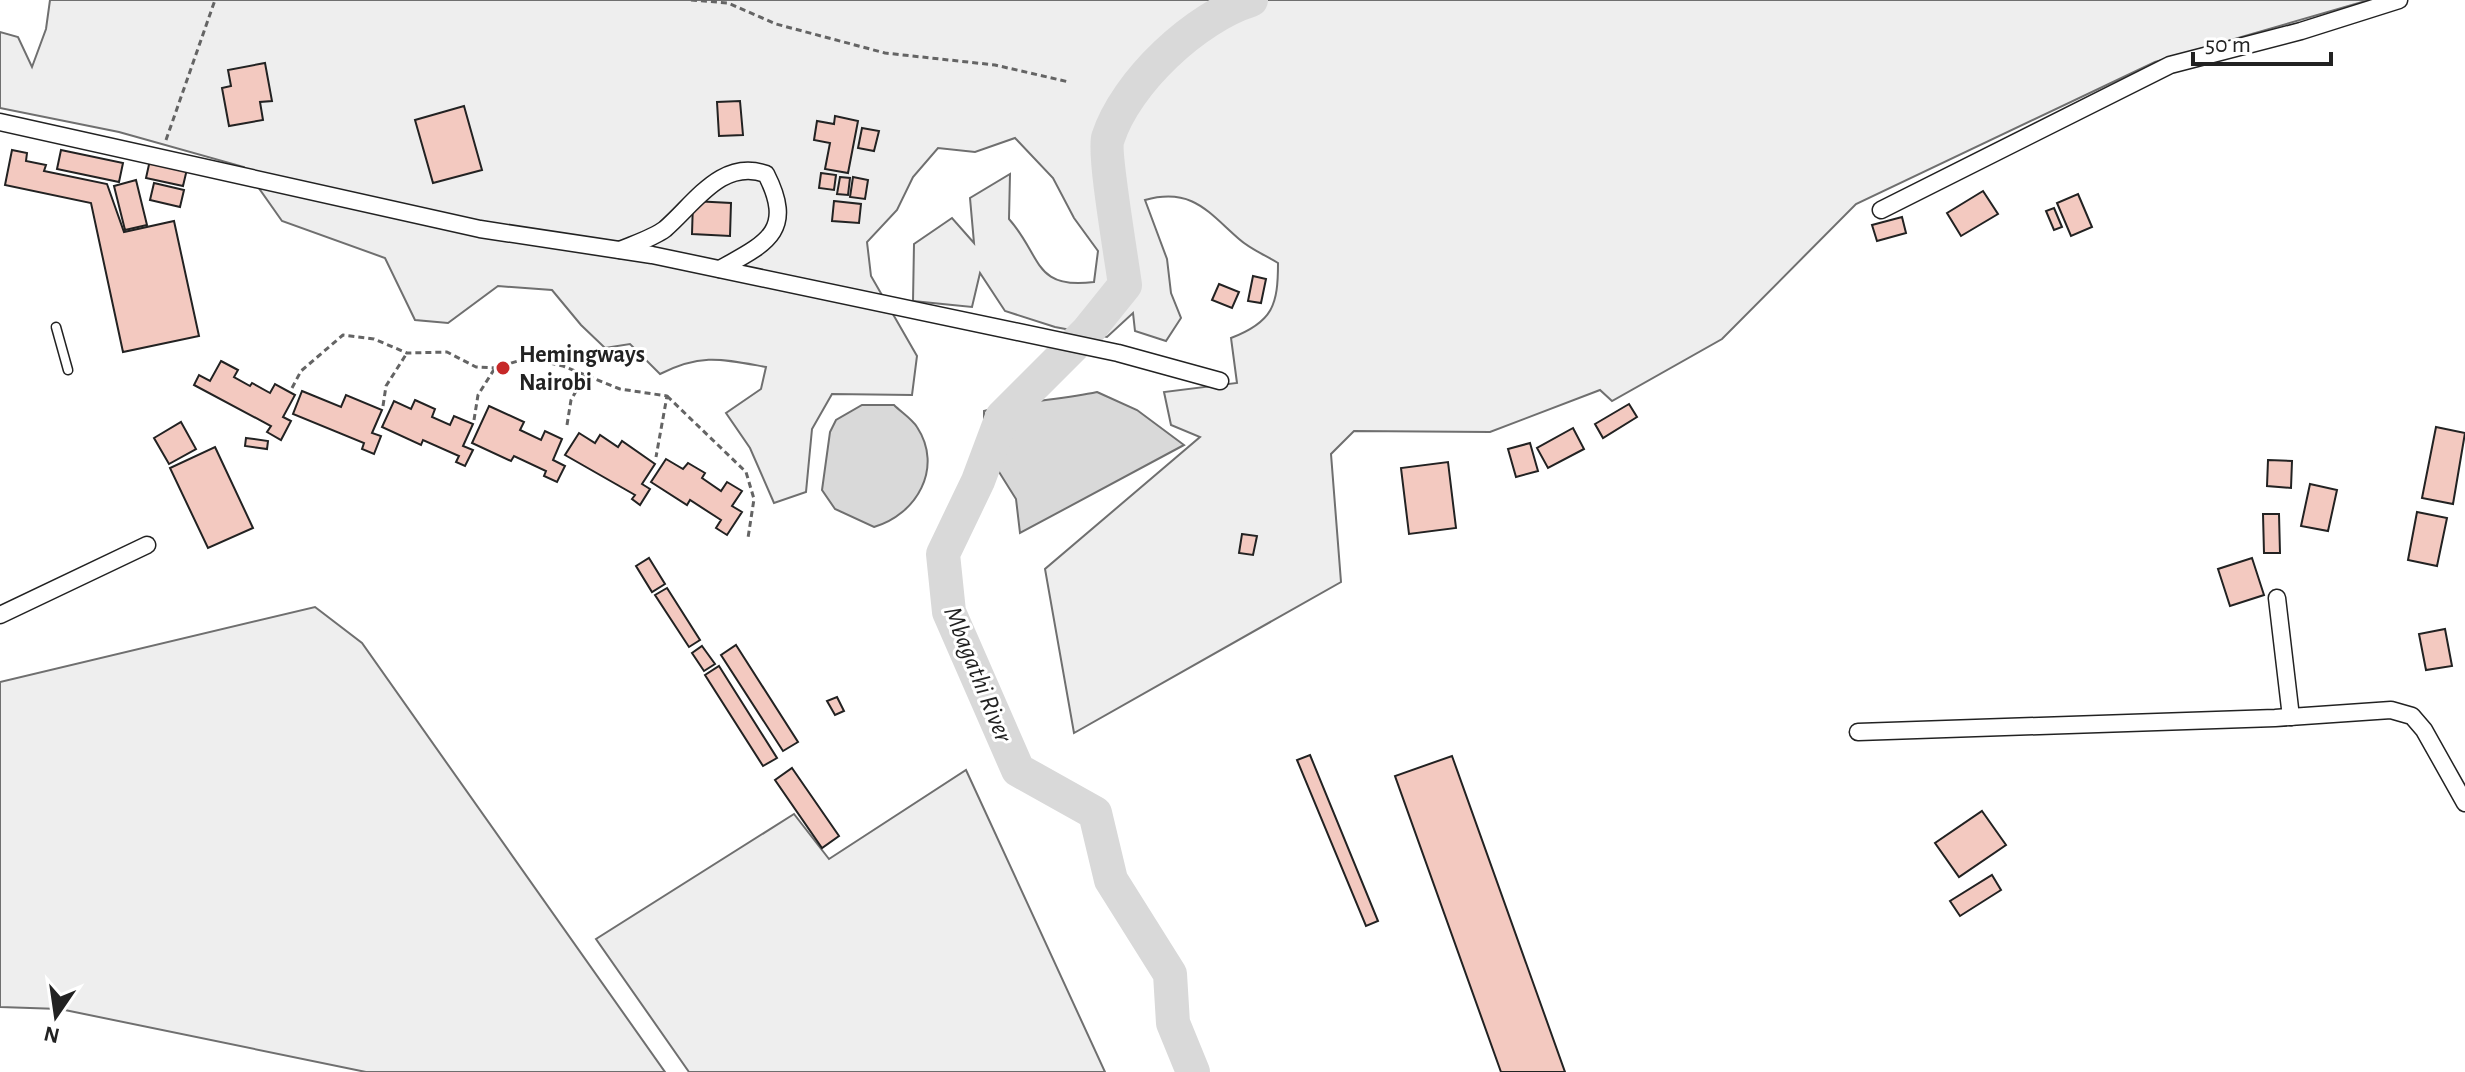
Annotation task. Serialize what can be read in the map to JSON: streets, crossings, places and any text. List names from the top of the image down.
{
  "water": ["Mbagathi River"],
  "places": ["Hemingways Nairobi"],
  "scale_bar": "50 m",
  "north": "bottom"
}
